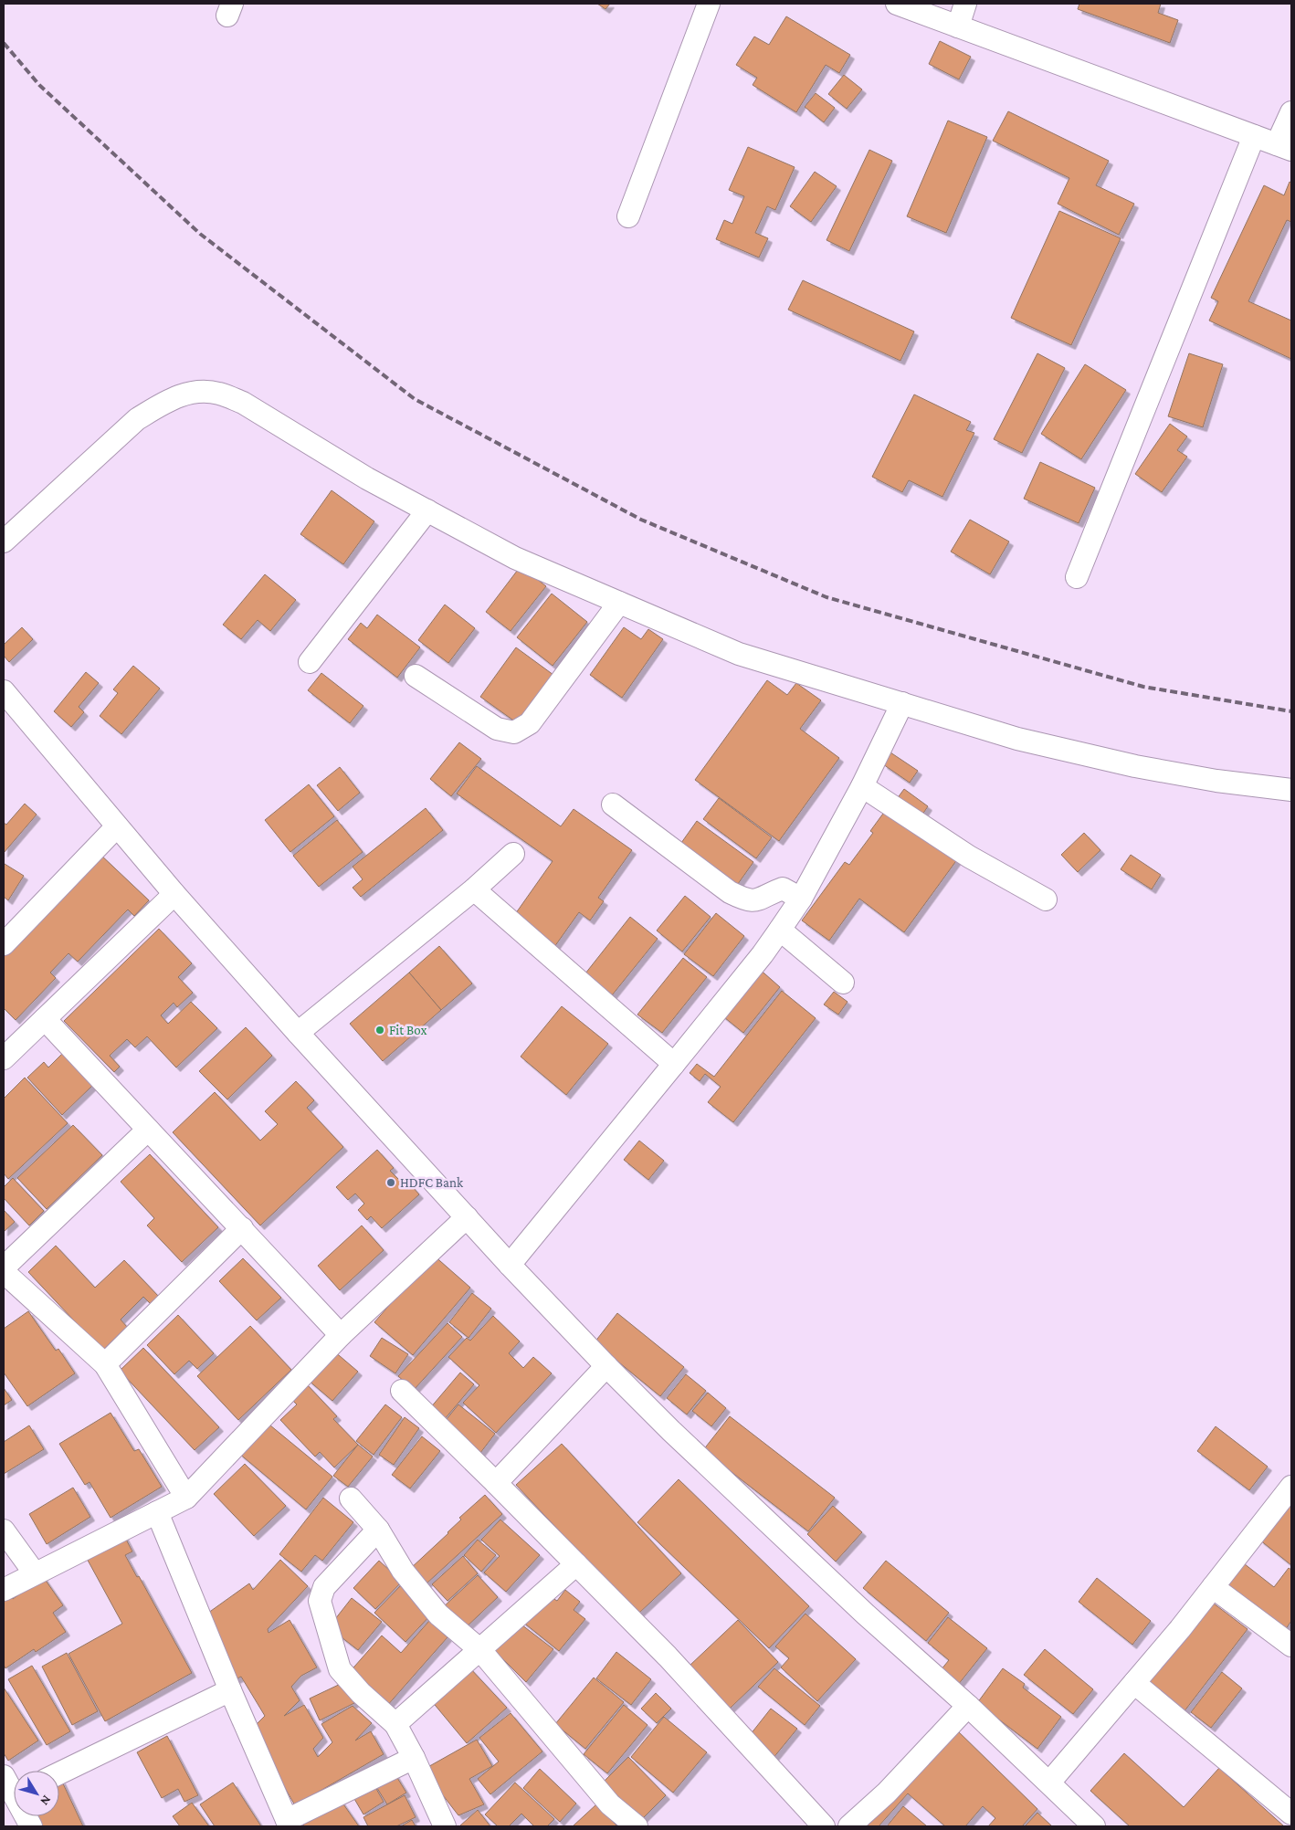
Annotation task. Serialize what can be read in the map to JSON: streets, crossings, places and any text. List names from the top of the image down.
{
  "places": ["Fit Box", "HDFC Bank"],
  "north": "bottom right"
}
